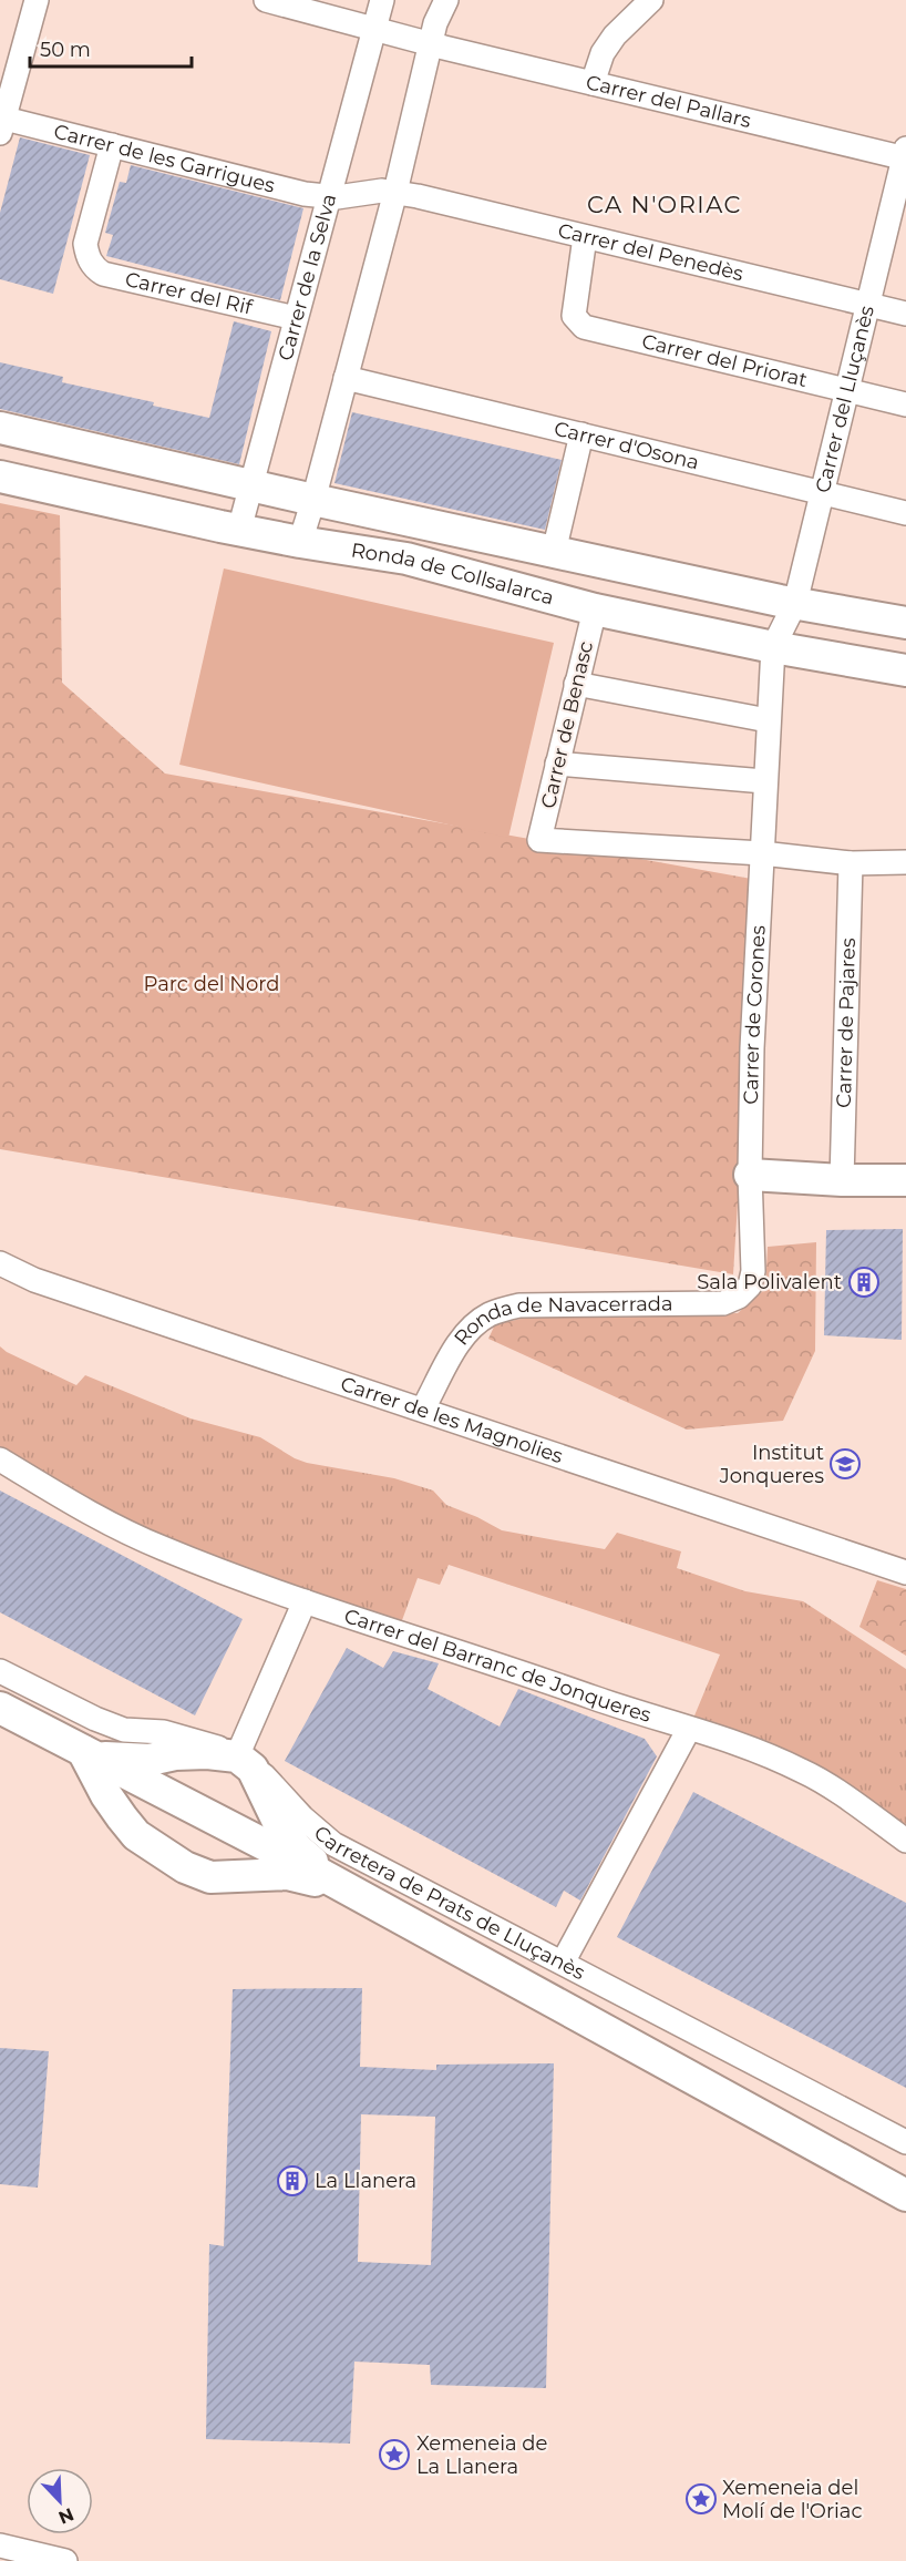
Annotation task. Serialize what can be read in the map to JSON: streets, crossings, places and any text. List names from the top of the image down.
{
  "streets": {
    "street": [
      "Carrer del Pallars",
      "Carrer de les Garrigues",
      "Carrer del Penedès",
      "Carrer de la Selva",
      "Carrer del Rif",
      "Carrer del Priorat",
      "Carrer del Lluçanès",
      "Carrer d'Osona",
      "Ronda de Collsalarca",
      "Carrer de Benasc",
      "Carrer de Corones",
      "Carrer de Pajares",
      "Ronda de Navacerrada",
      "Carrer de les Magnolies",
      "Carrer del Barranc de Jonqueres",
      "Carretera de Prats de Lluçanès"
    ]
  },
  "crossings": [
    ["Carrer del Pallars", "Carrer de la Selva"],
    ["Carrer del Pallars", "Carrer del Lluçanès"],
    ["Carrer de les Garrigues", "Carrer del Penedès"],
    ["Carrer de les Garrigues", "Carrer de la Selva"],
    ["Carrer de les Garrigues", "Carrer del Rif"],
    ["Carrer del Penedès", "Carrer del Priorat"],
    ["Carrer del Penedès", "Carrer del Lluçanès"],
    ["Carrer de la Selva", "Carrer del Rif"],
    ["Carrer de la Selva", "Ronda de Collsalarca"],
    ["Carrer del Priorat", "Carrer del Lluçanès"],
    ["Carrer del Lluçanès", "Carrer d'Osona"],
    ["Carrer del Lluçanès", "Ronda de Collsalarca"],
    ["Carrer del Lluçanès", "Carrer de Corones"],
    ["Ronda de Collsalarca", "Carrer de Benasc"],
    ["Ronda de Collsalarca", "Carrer de Corones"],
    ["Carrer de Benasc", "Carrer de Corones"],
    ["Carrer de Corones", "Ronda de Navacerrada"],
    ["Ronda de Navacerrada", "Carrer de les Magnolies"]
  ],
  "districts": ["CA N'ORIAC"],
  "parks": ["Parc del Nord"],
  "places": {
    "building": ["Sala Polivalent", "La Llanera"],
    "school or university": ["Institut Jonqueres"],
    "place": ["Xemeneia de La Llanera", "Xemeneia del Molí de l'Oriac"]
  },
  "scale_bar": "50 m",
  "north": "bottom right"
}
